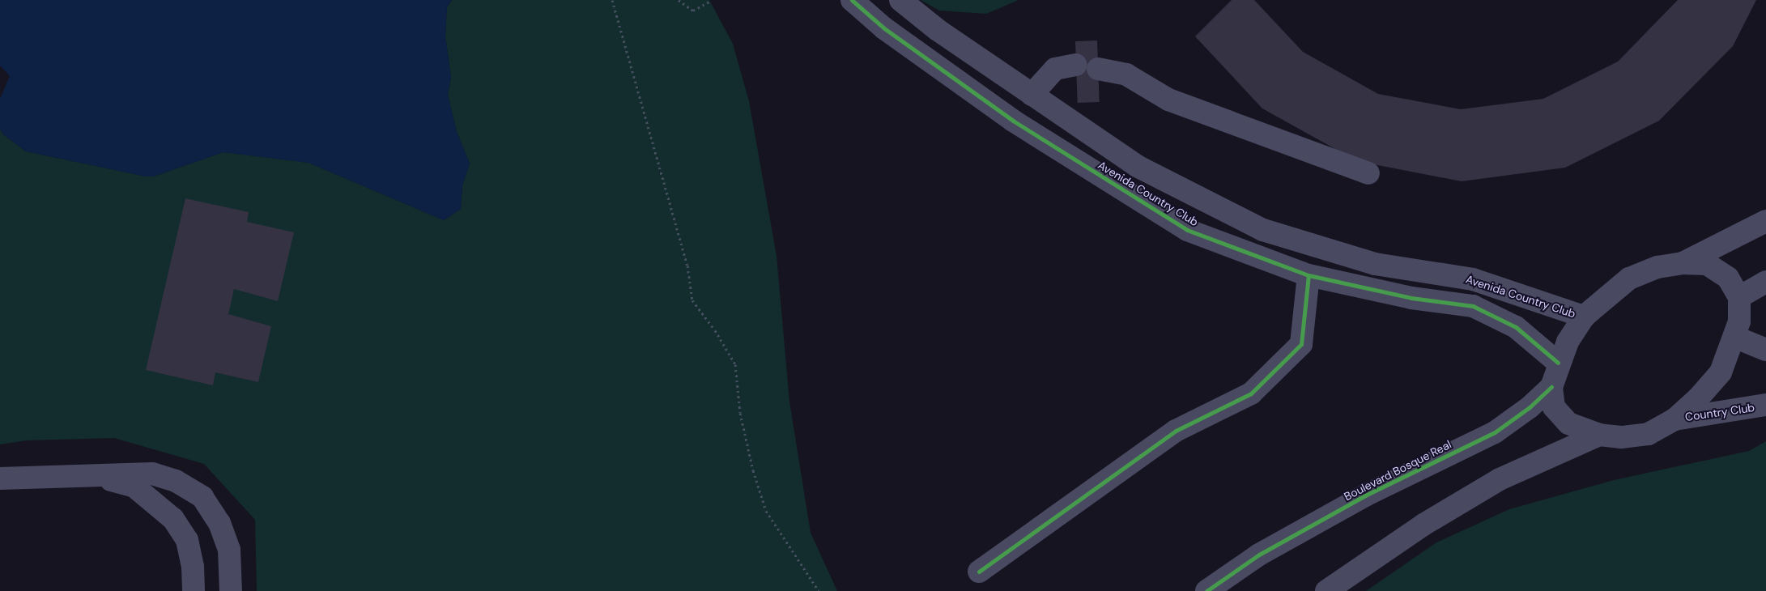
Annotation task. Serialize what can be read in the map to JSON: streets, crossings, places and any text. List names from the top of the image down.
{
  "streets": {
    "street": ["Avenida Country Club", "Country Club", "Boulevard Bosque Real"]
  }
}
